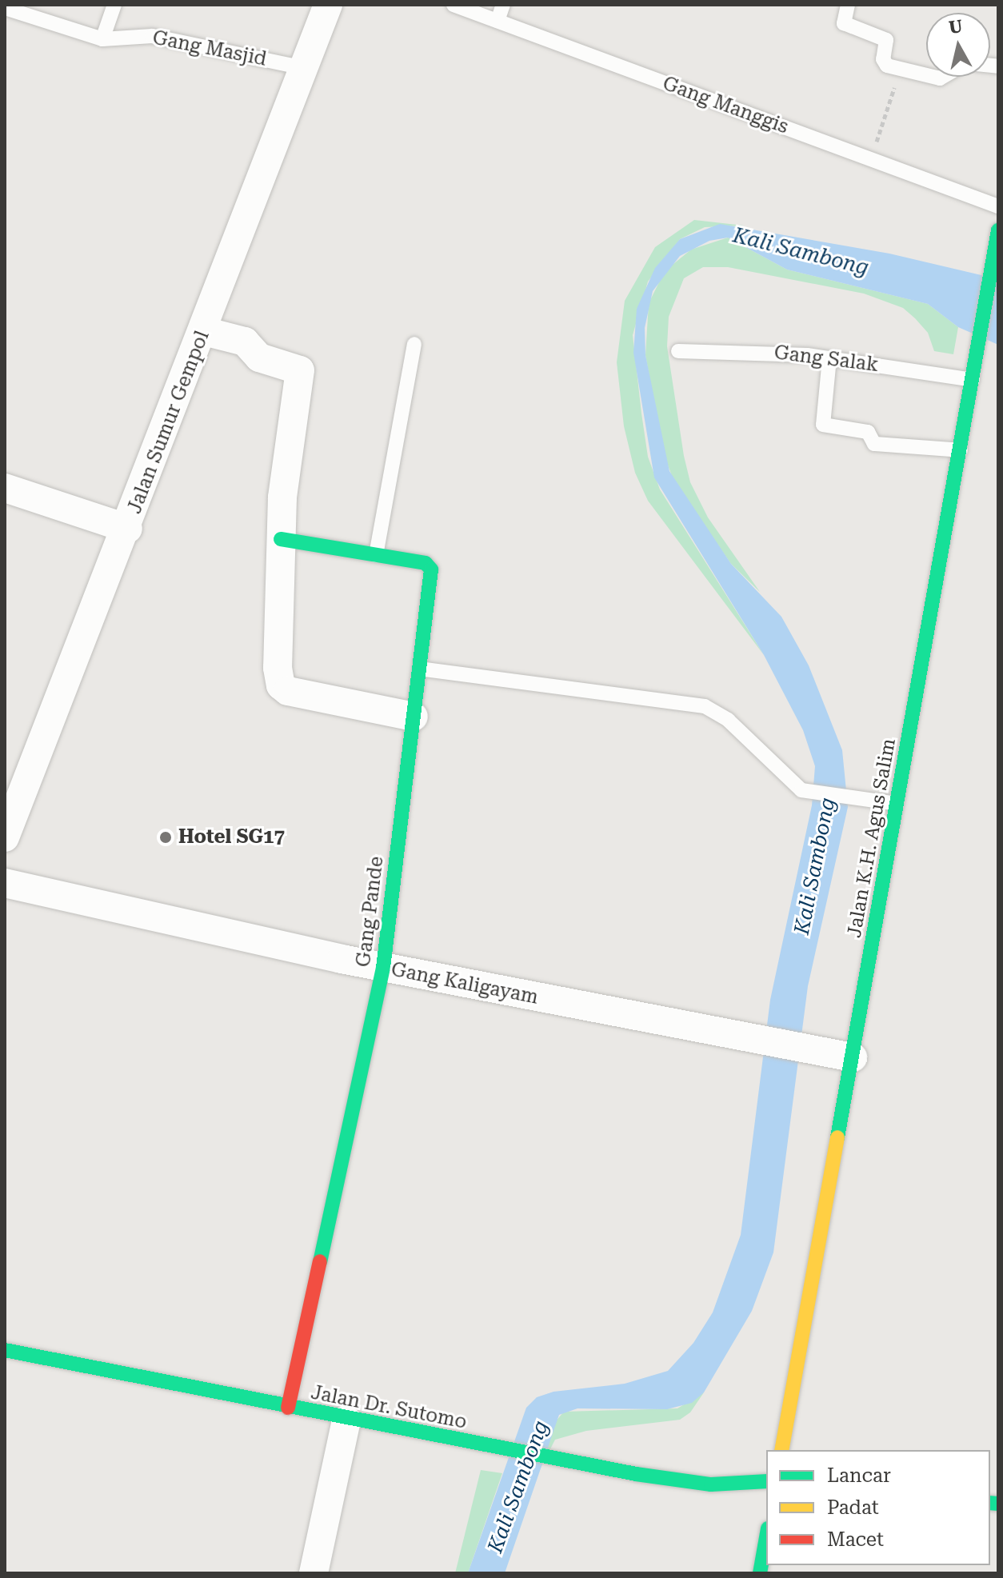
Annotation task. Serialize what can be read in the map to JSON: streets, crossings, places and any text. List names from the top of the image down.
{
  "streets": {
    "street": [
      "Jalan Sumur Gempol",
      "Jalan K.H. Agus Salim",
      "Gang Pande",
      "Gang Kaligayam",
      "Jalan Dr. Sutomo"
    ],
    "lane": ["Gang Masjid", "Gang Manggis", "Gang Salak"]
  },
  "crossings": [
    ["Gang Masjid", "Jalan Sumur Gempol"],
    ["Gang Salak", "Jalan K.H. Agus Salim"],
    ["Jalan K.H. Agus Salim", "Gang Kaligayam"],
    ["Gang Pande", "Gang Kaligayam"],
    ["Gang Pande", "Jalan Dr. Sutomo"]
  ],
  "water": ["Kali Sambong"],
  "places": ["Hotel SG17"],
  "legend": ["Lancar", "Padat", "Macet"],
  "north": "top"
}
